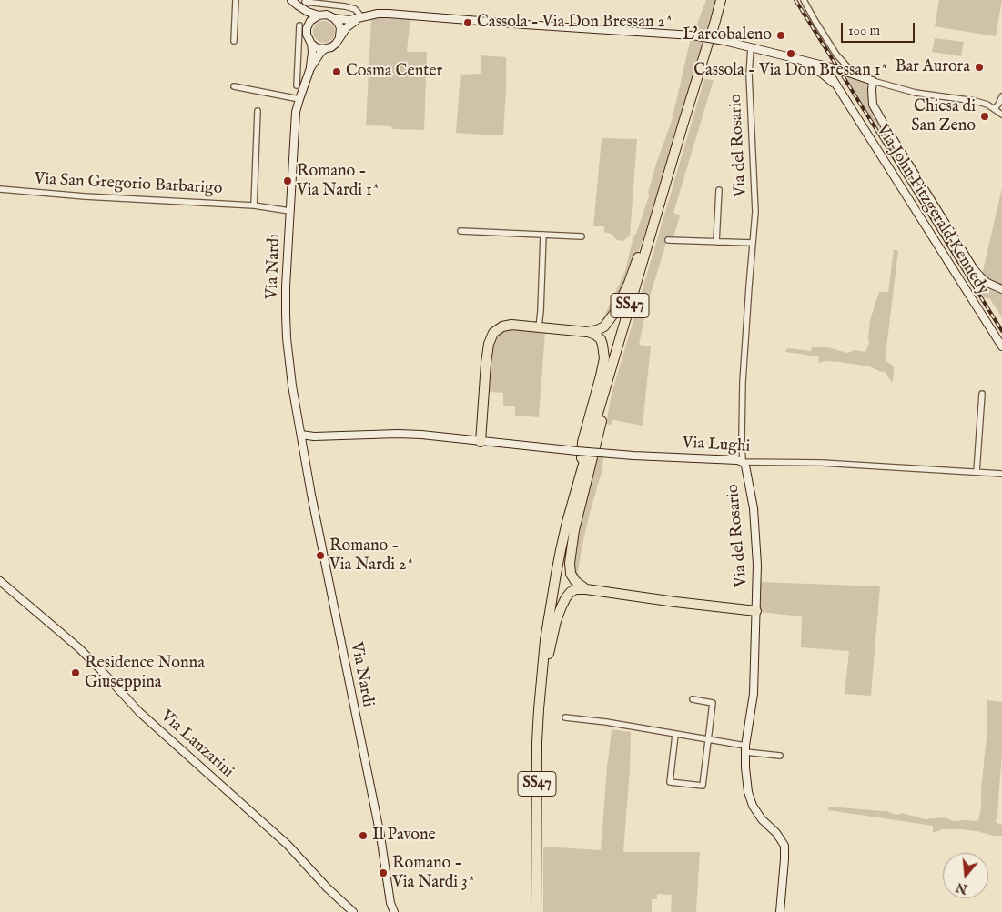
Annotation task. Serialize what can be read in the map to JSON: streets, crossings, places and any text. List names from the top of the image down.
{
  "streets": {
    "highway": ["SS47"],
    "main road": [
      "Via del Rosario",
      "Via John Fitzgerald Kennedy",
      "Via Nardi",
      "Via Lughi",
      "Via Lanzarini"
    ],
    "street": ["Via San Gregorio Barbarigo"]
  },
  "crossings": [
    ["Via del Rosario", "Via Lughi"],
    ["Via San Gregorio Barbarigo", "Via Nardi"],
    ["Via Nardi", "Via Lughi"]
  ],
  "places": [
    "Cassola - Via Don Bressan 2^",
    "L'arcobaleno",
    "Cassola - Via Don Bressan 1^",
    "Bar Aurora",
    "Cosma Center",
    "Chiesa di San Zeno",
    "Romano - Via Nardi 1^",
    "Romano - Via Nardi 2^",
    "Residence Nonna Giuseppina",
    "Il Pavone",
    "Romano - Via Nardi 3^"
  ],
  "scale_bar": "100 m",
  "north": "bottom"
}
